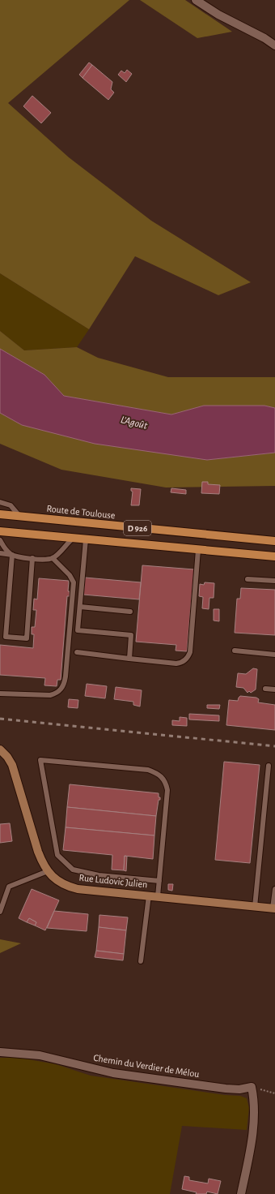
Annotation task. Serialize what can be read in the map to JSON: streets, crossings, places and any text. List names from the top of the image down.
{
  "streets": {
    "main road": ["Route de Toulouse", "D 926", "Rue Ludovic Julien"],
    "street": ["Chemin du Verdier de Mélou"]
  },
  "water": ["L'Agoût"]
}
